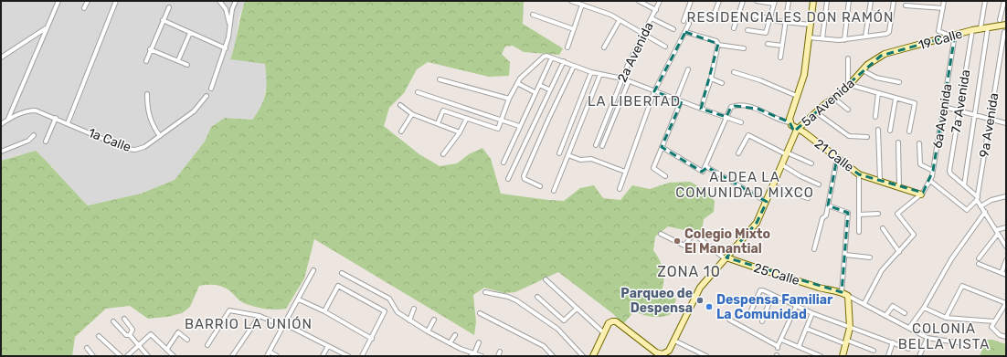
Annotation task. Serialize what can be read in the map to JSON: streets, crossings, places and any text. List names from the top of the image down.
{
  "streets": {
    "street": [
      "19 Calle",
      "2a Avenida",
      "7a Avenida",
      "5a Avenida",
      "6a Avenida",
      "9a Avenida",
      "1a Calle",
      "21 Calle",
      "25 Calle"
    ]
  },
  "crossings": [
    ["19 Calle", "7a Avenida"],
    ["19 Calle", "5a Avenida"],
    ["19 Calle", "6a Avenida"],
    ["5a Avenida", "21 Calle"],
    ["5a Avenida", "25 Calle"],
    ["6a Avenida", "21 Calle"]
  ],
  "districts": [
    "RESIDENCIALES DON RAMÓN",
    "LA LIBERTAD",
    "ALDEA LA COMUNIDAD MIXCO",
    "ZONA 10",
    "BARRIO LA UNIÓN",
    "COLONIA BELLA VISTA"
  ],
  "places": ["Colegio Mixto El Manantial", "Parqueo de Despensa", "Despensa Familiar La Comunidad"]
}
